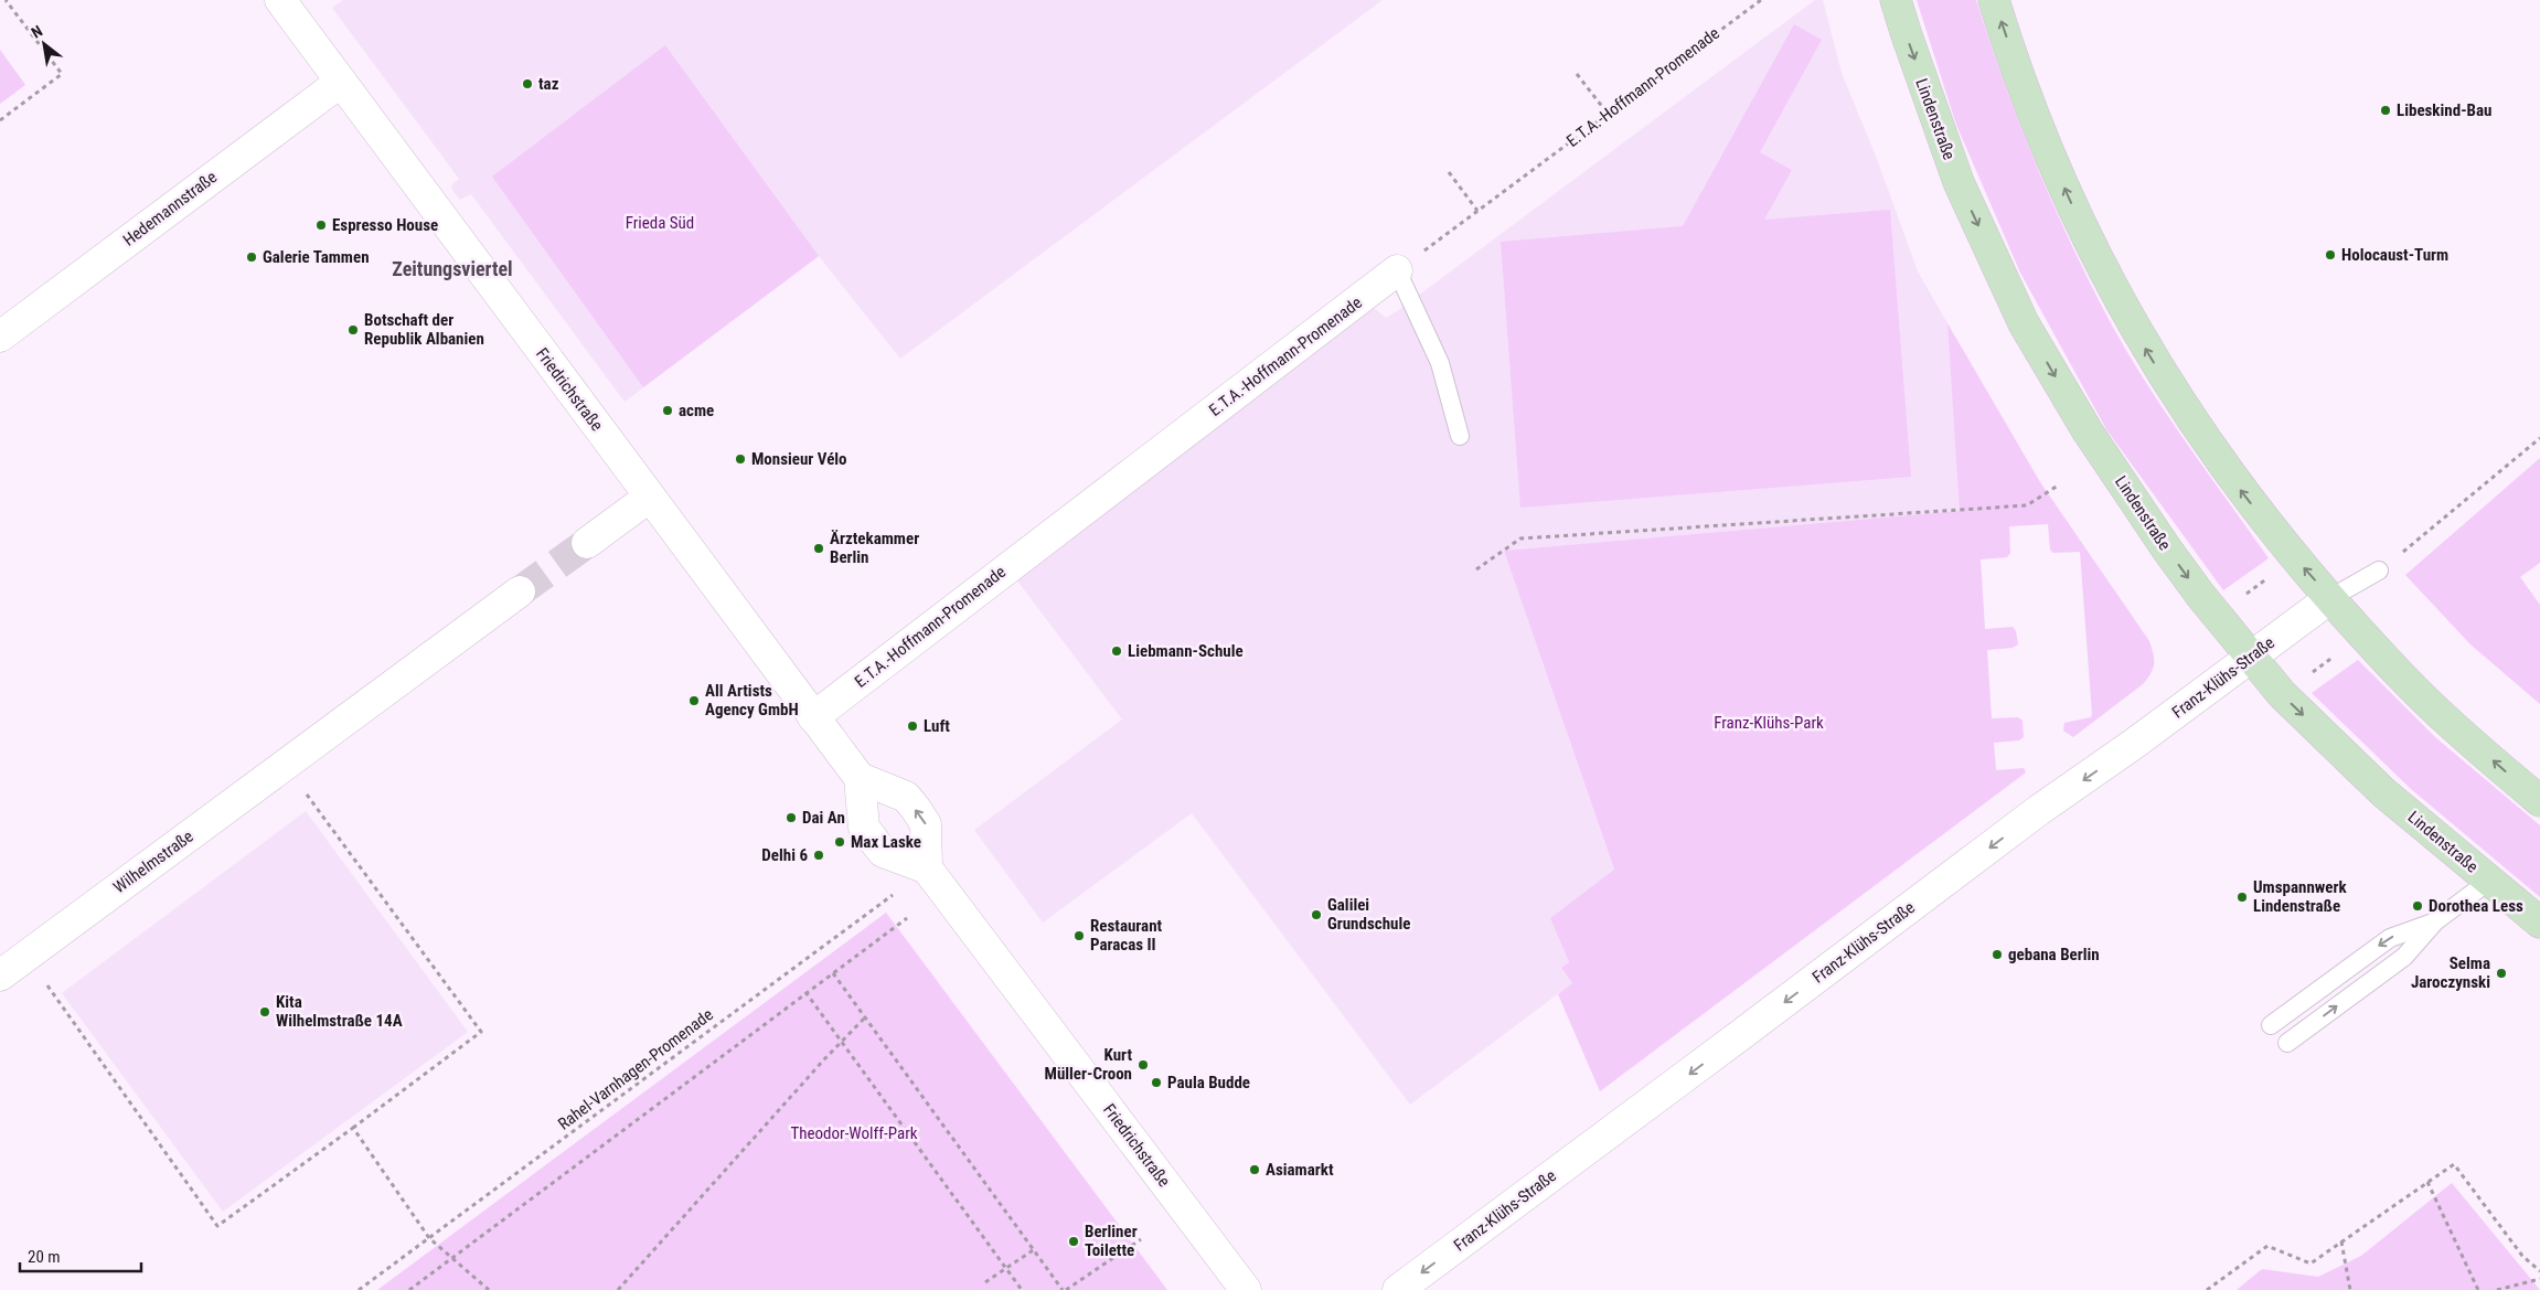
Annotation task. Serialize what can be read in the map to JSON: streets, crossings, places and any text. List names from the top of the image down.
{
  "streets": {
    "main road": ["Lindenstraße"],
    "street": [
      "E.T.A.-Hoffmann-Promenade",
      "Hedemannstraße",
      "Friedrichstraße",
      "Franz-Klühs-Straße",
      "Wilhelmstraße"
    ],
    "path": ["Rahel-Varnhagen-Promenade"]
  },
  "crossings": [
    ["E.T.A.-Hoffmann-Promenade", "Friedrichstraße"],
    ["Lindenstraße", "Franz-Klühs-Straße"],
    ["Hedemannstraße", "Friedrichstraße"],
    ["Friedrichstraße", "Rahel-Varnhagen-Promenade"]
  ],
  "one_way": ["Franz-Klühs-Straße"],
  "districts": ["Zeitungsviertel"],
  "parks": ["Frieda Süd", "Franz-Klühs-Park", "Theodor-Wolff-Park"],
  "places": [
    "taz",
    "Libeskind-Bau",
    "Espresso House",
    "Holocaust-Turm",
    "Galerie Tammen",
    "Botschaft der Republik Albanien",
    "acme",
    "Monsieur Vélo",
    "Ärztekammer Berlin",
    "Liebmann-Schule",
    "All Artists Agency GmbH",
    "Luft",
    "Dai An",
    "Max Laske",
    "Delhi 6",
    "Umspannwerk Lindenstraße",
    "Dorothea Less",
    "Galilei Grundschule",
    "Restaurant Paracas II",
    "gebana Berlin",
    "Selma Jaroczynski",
    "Kita Wilhelmstraße 14A",
    "Kurt Müller-Croon",
    "Paula Budde",
    "Asiamarkt",
    "Berliner Toilette"
  ],
  "scale_bar": "20 m",
  "north": "top left"
}
